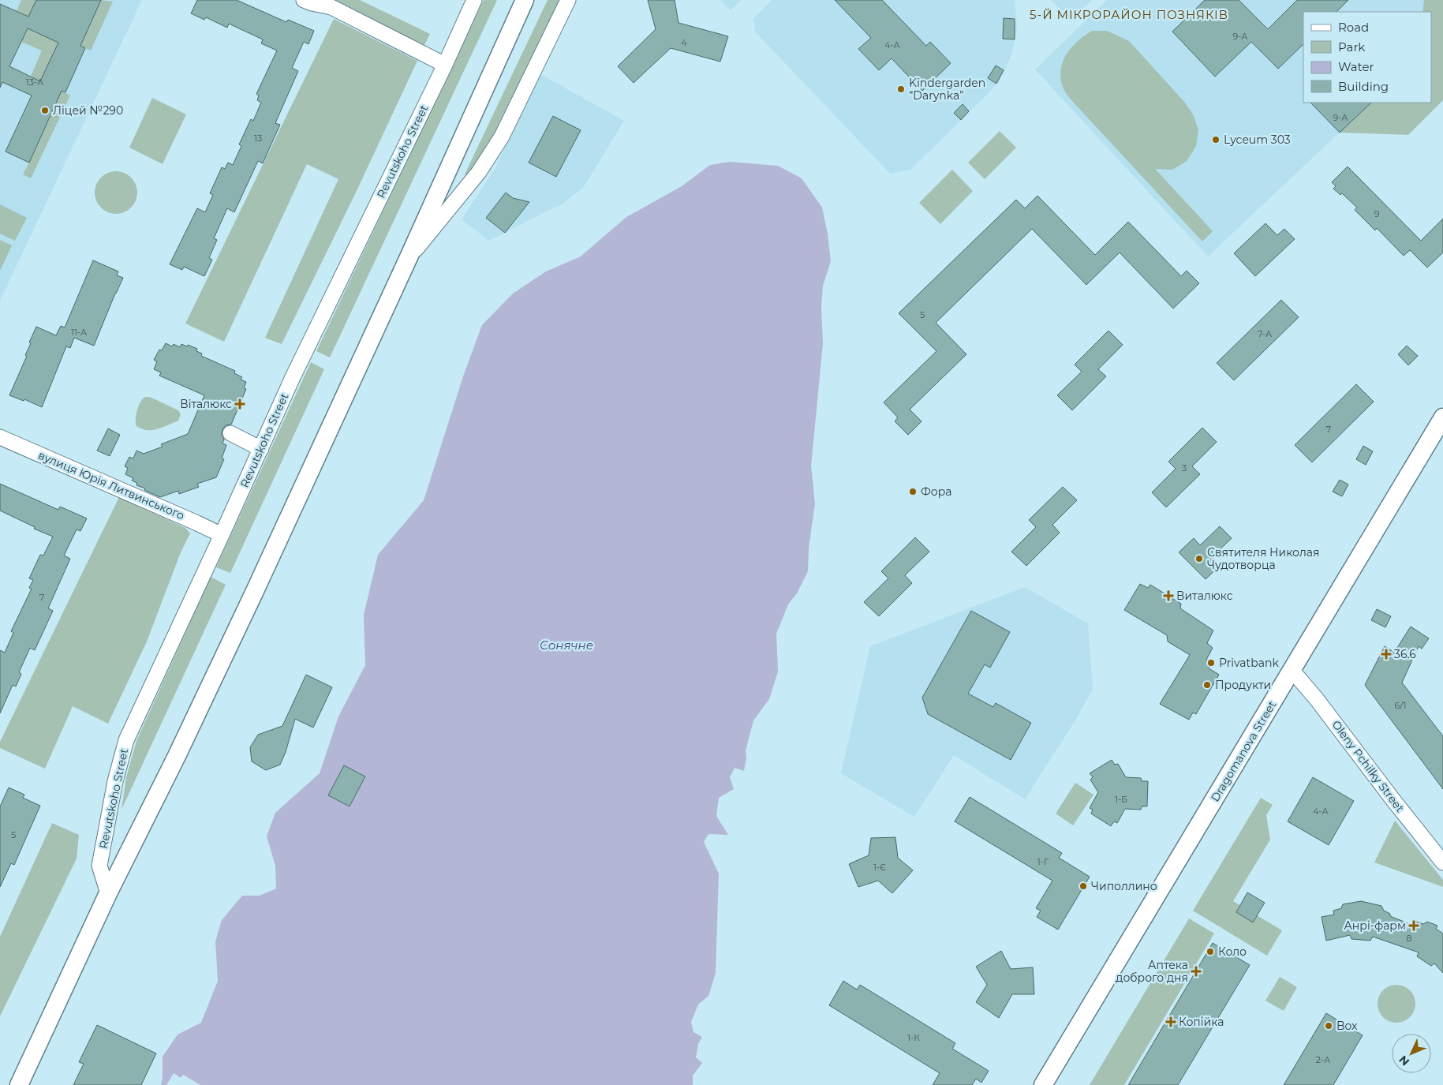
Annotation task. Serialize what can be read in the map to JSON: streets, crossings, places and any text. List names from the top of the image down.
{
  "streets": {
    "street": [
      "Revutskoho Street",
      "вулиця Юрія Литвинського",
      "Dragomanova Street",
      "Oleny Pchilky Street"
    ]
  },
  "crossings": [
    ["Revutskoho Street", "вулиця Юрія Литвинського"],
    ["Dragomanova Street", "Oleny Pchilky Street"]
  ],
  "districts": ["5-Й МІКРОРАЙОН ПОЗНЯКІВ"],
  "water": ["Сонячне"],
  "places": {
    "other": [
      "Kindergarden “Darynka”",
      "Ліцей №290",
      "Lyceum 303",
      "Фора",
      "Святителя Николая Чудотворца",
      "Privatbank",
      "Продукти",
      "Чиполлино",
      "Коло",
      "Box"
    ],
    "health": [
      "Віталюкс",
      "Виталюкс",
      "36.6",
      "Анрі-фарм",
      "Аптека доброго дня",
      "Копійка"
    ]
  },
  "house_numbers": [
    "9-А",
    "4",
    "4-А",
    "13-А",
    "9-А",
    "13",
    "9",
    "5",
    "11-А",
    "7-А",
    "7",
    "3",
    "7",
    "6/1",
    "1-Б",
    "4-А",
    "5",
    "1-Г",
    "1-Є",
    "8",
    "1-К",
    "2-А"
  ],
  "legend": [
    "Road",
    "Park",
    "Water",
    "Building"
  ],
  "north": "bottom left"
}
